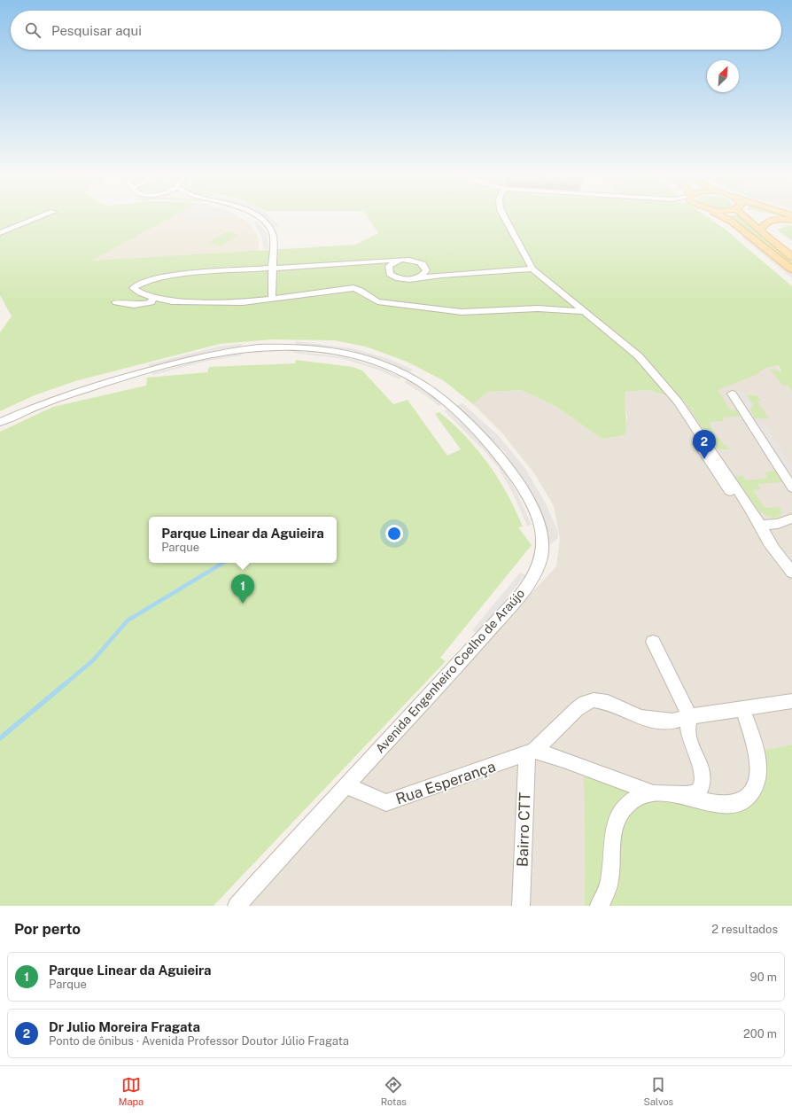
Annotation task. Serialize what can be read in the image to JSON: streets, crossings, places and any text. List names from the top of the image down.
{
  "streets": {
    "street": ["Avenida Engenheiro Coelho de Araújo", "Rua Esperança", "Bairro CTT"]
  },
  "crossings": [
    ["Avenida Engenheiro Coelho de Araújo", "Rua Esperança"],
    ["Rua Esperança", "Bairro CTT"]
  ],
  "north": "top right",
  "page": {
    "search": "Pesquisar aqui",
    "pins": ["2", "1"],
    "popup": ["Parque Linear da Aguieira", "Parque"],
    "heading": ["Por perto", "2 resultados"],
    "list": [
      {
        "mark": "1",
        "name": "Parque Linear da Aguieira",
        "note": "Parque",
        "value": "90 m"
      },
      {
        "mark": "2",
        "name": "Dr Julio Moreira Fragata",
        "note": "Ponto de ônibus · Avenida Professor Doutor Júlio Fragata",
        "value": "200 m"
      }
    ],
    "nav": ["Mapa", "Rotas", "Salvos"]
  }
}
